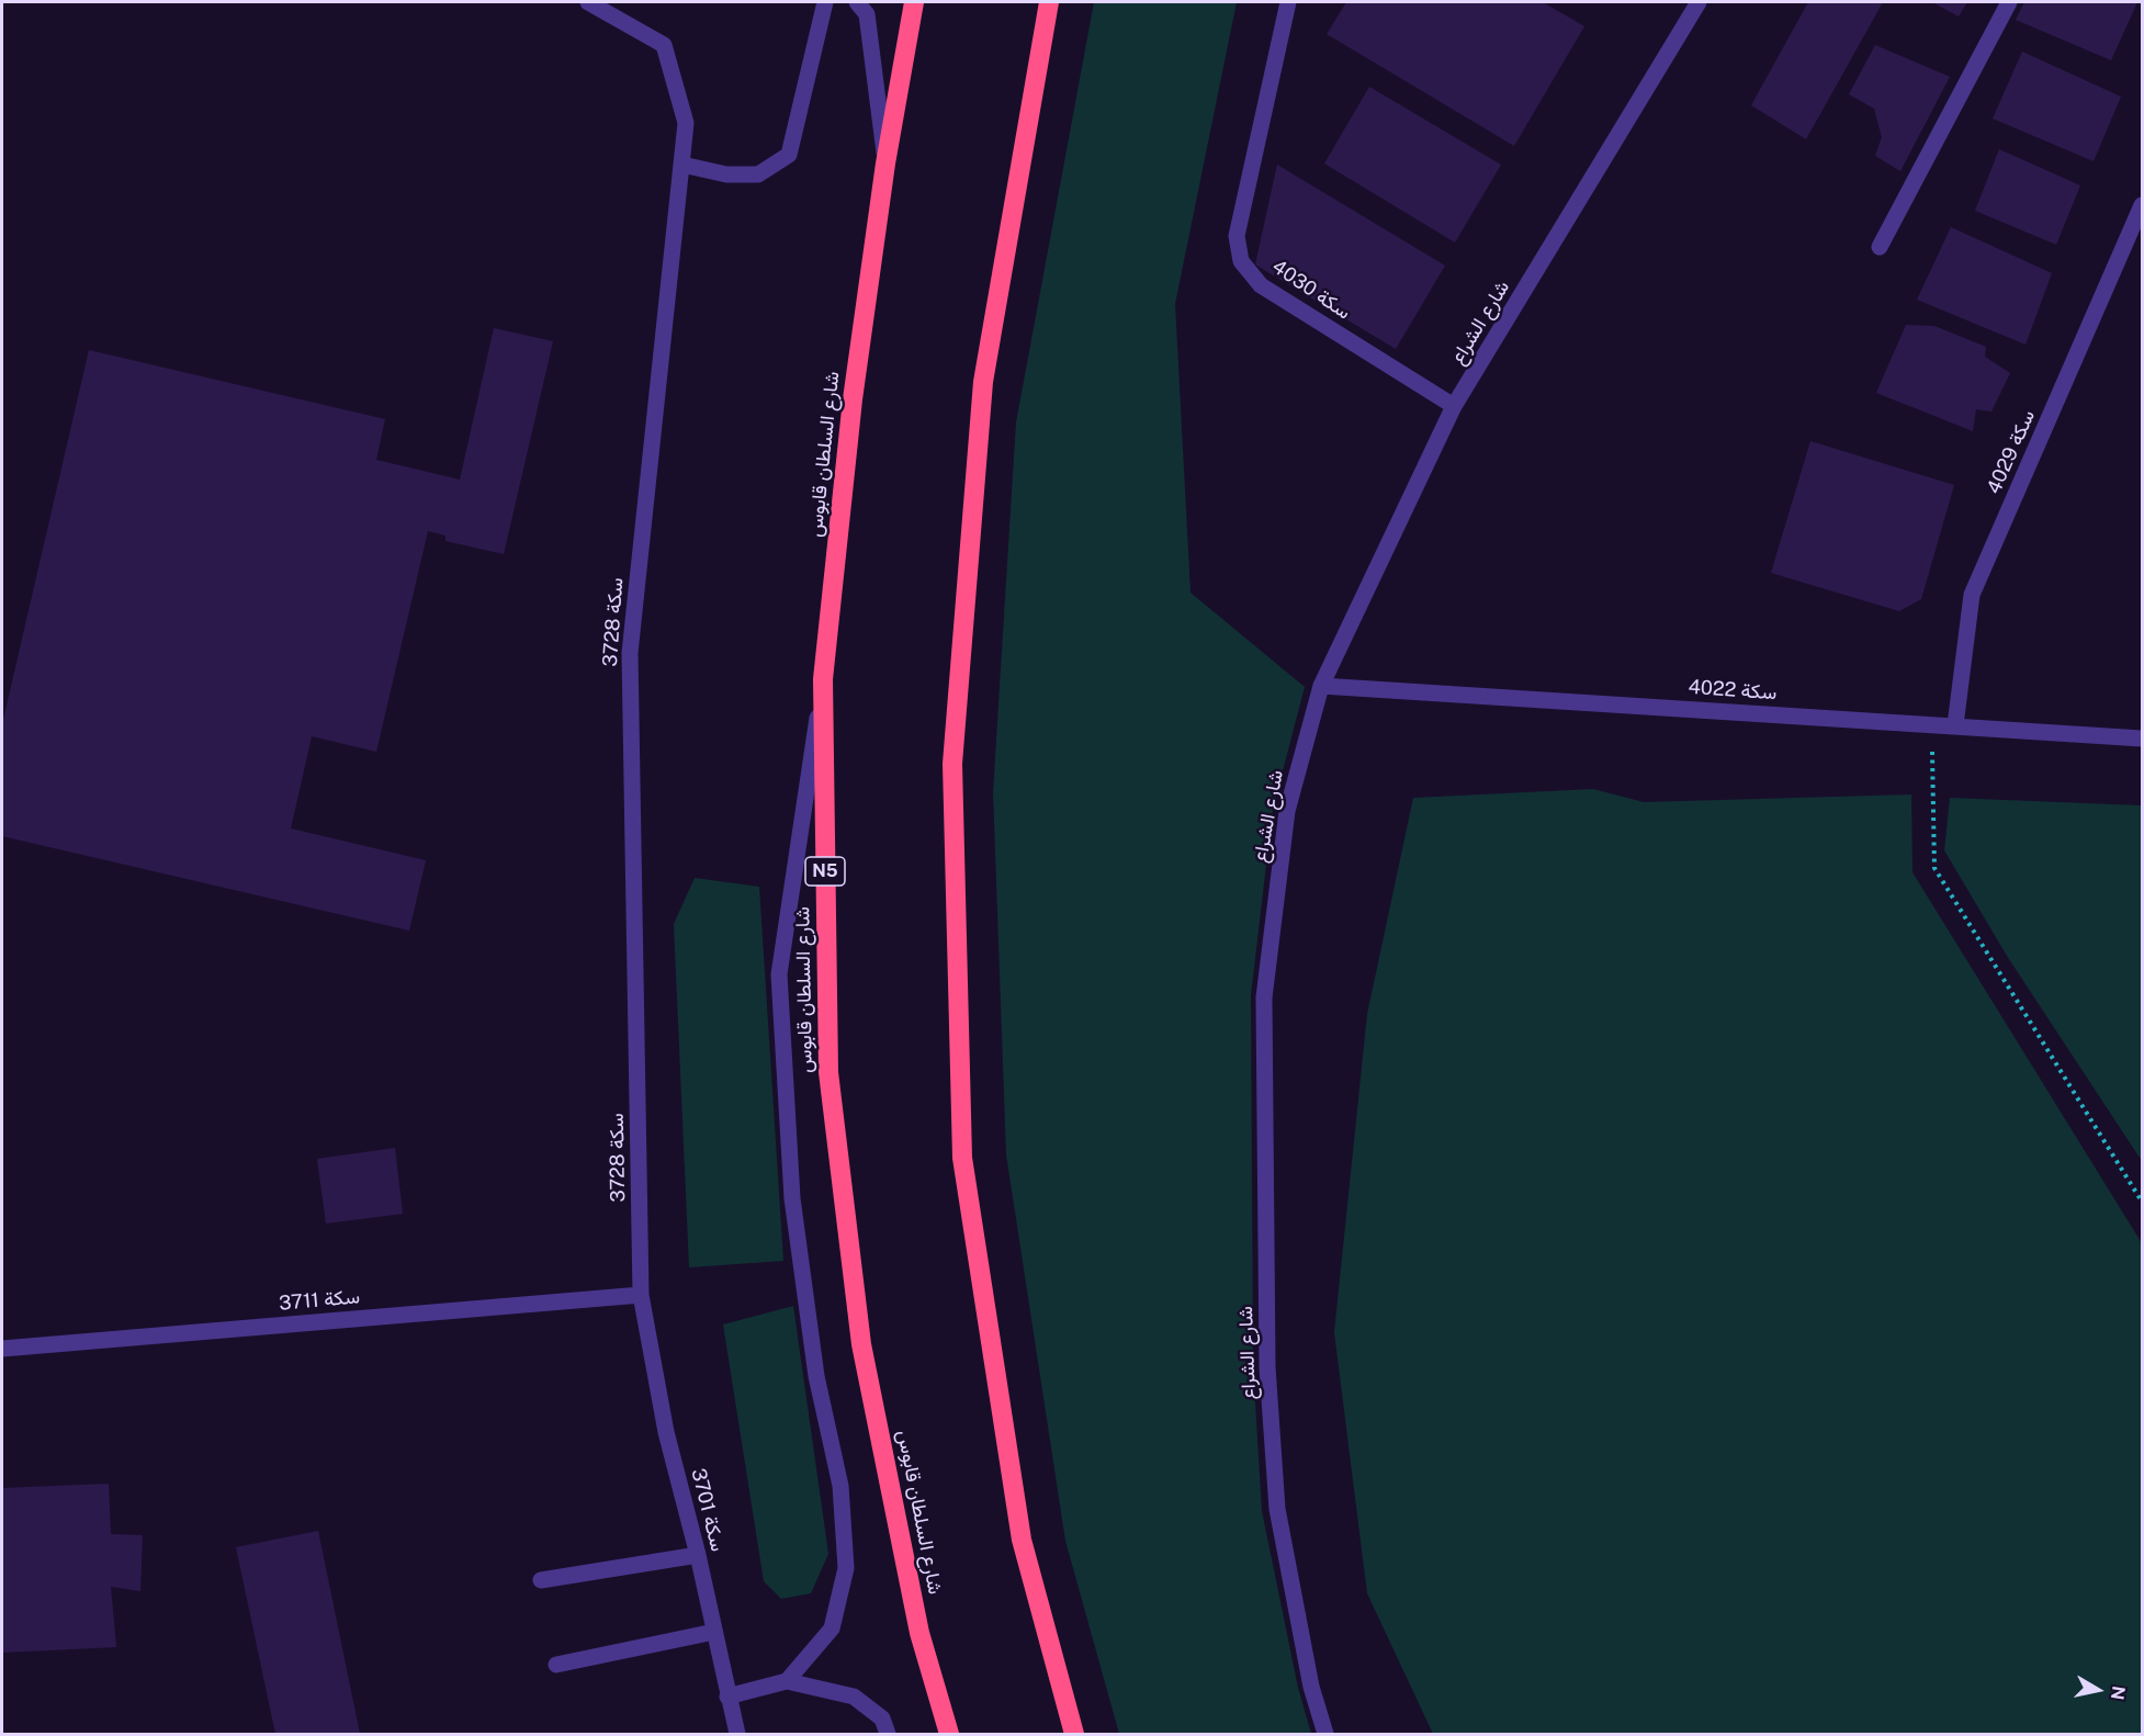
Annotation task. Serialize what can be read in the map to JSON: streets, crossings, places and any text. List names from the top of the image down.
{
  "streets": {
    "highway": ["شارع السلطان قابوس", "N5"],
    "street": [
      "سكة 4030",
      "شارع الشراع",
      "سكة 4029",
      "سكة 3728",
      "سكة 4022",
      "سكة 3711",
      "سكة 3701"
    ]
  },
  "crossings": [
    ["سكة 4030", "شارع الشراع"],
    ["شارع الشراع", "سكة 4022"],
    ["سكة 4029", "سكة 4022"],
    ["سكة 3728", "سكة 3711"],
    ["سكة 3728", "سكة 3701"],
    ["سكة 3711", "سكة 3701"]
  ],
  "north": "right"
}
